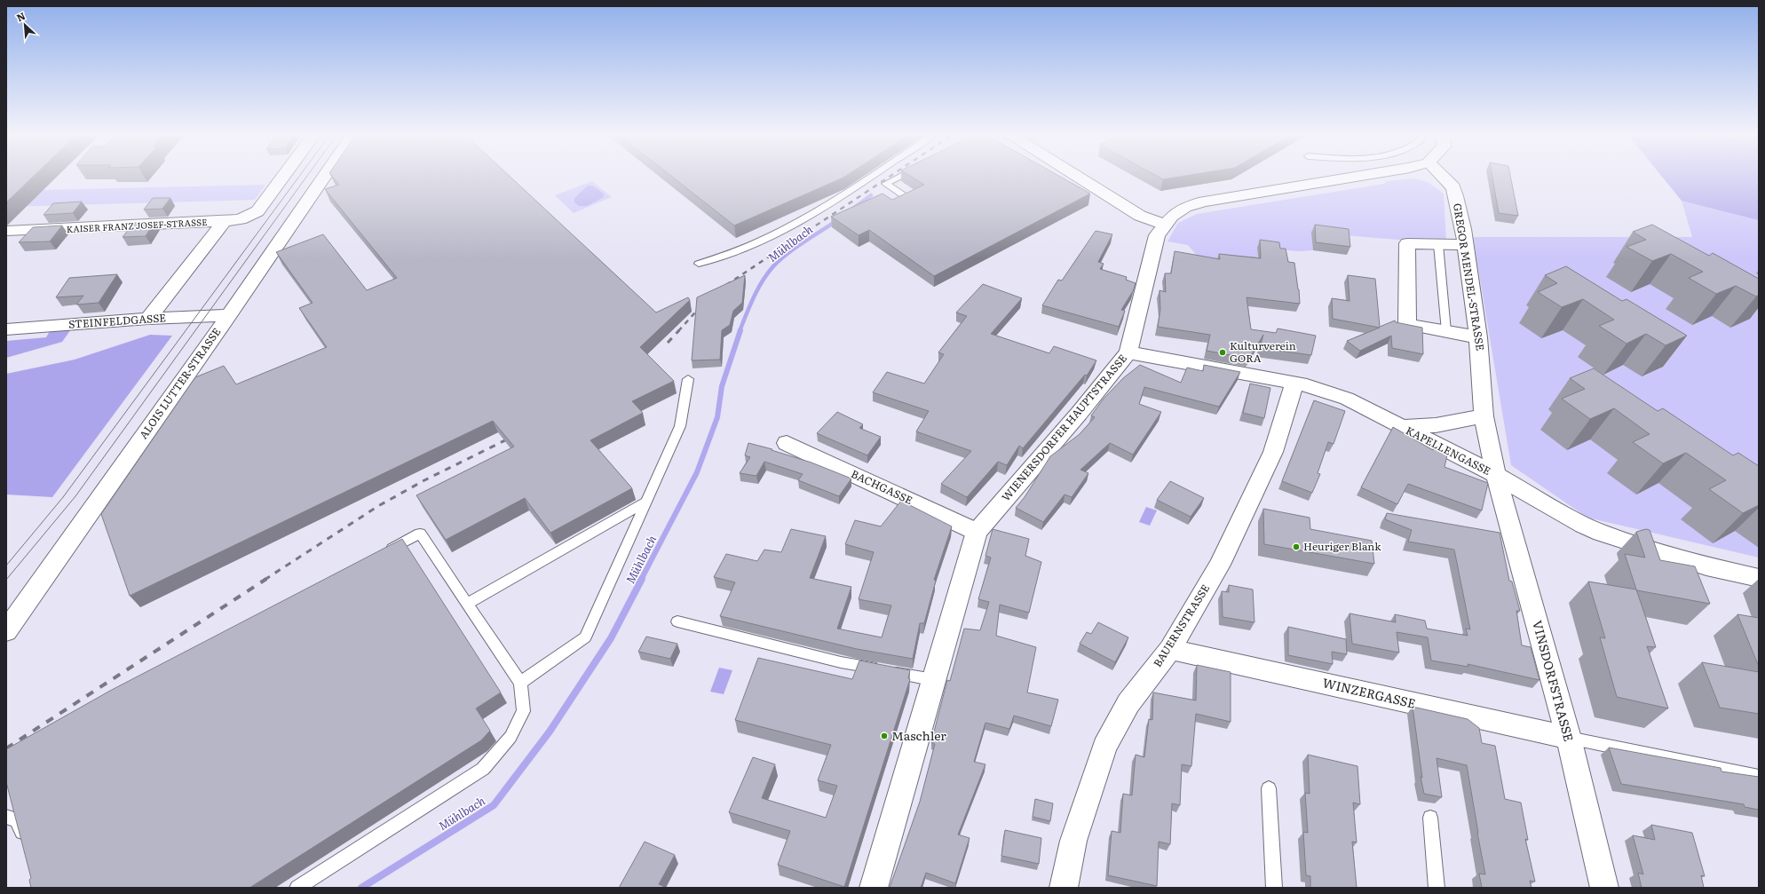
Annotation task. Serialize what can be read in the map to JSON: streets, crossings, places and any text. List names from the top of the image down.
{
  "streets": {
    "street": [
      "KAISER FRANZ JOSEF-STRASSE",
      "GREGOR MENDEL-STRASSE",
      "STEINFELDGASSE",
      "ALOIS LUTTER-STRASSE",
      "WIENERSDORFER HAUPTSTRASSE",
      "KAPELLENGASSE",
      "BACHGASSE",
      "BAUERNSTRASSE",
      "VINSDORFSTRASSE",
      "WINZERGASSE"
    ]
  },
  "crossings": [
    ["GREGOR MENDEL-STRASSE", "KAPELLENGASSE"],
    ["GREGOR MENDEL-STRASSE", "VINSDORFSTRASSE"],
    ["STEINFELDGASSE", "ALOIS LUTTER-STRASSE"],
    ["WIENERSDORFER HAUPTSTRASSE", "KAPELLENGASSE"],
    ["WIENERSDORFER HAUPTSTRASSE", "BACHGASSE"],
    ["KAPELLENGASSE", "BAUERNSTRASSE"],
    ["KAPELLENGASSE", "VINSDORFSTRASSE"],
    ["BAUERNSTRASSE", "WINZERGASSE"],
    ["VINSDORFSTRASSE", "WINZERGASSE"]
  ],
  "water": ["Mühlbach"],
  "places": ["Kulturverein GORA", "Heuriger Blank", "Maschler"],
  "north": "top left"
}
